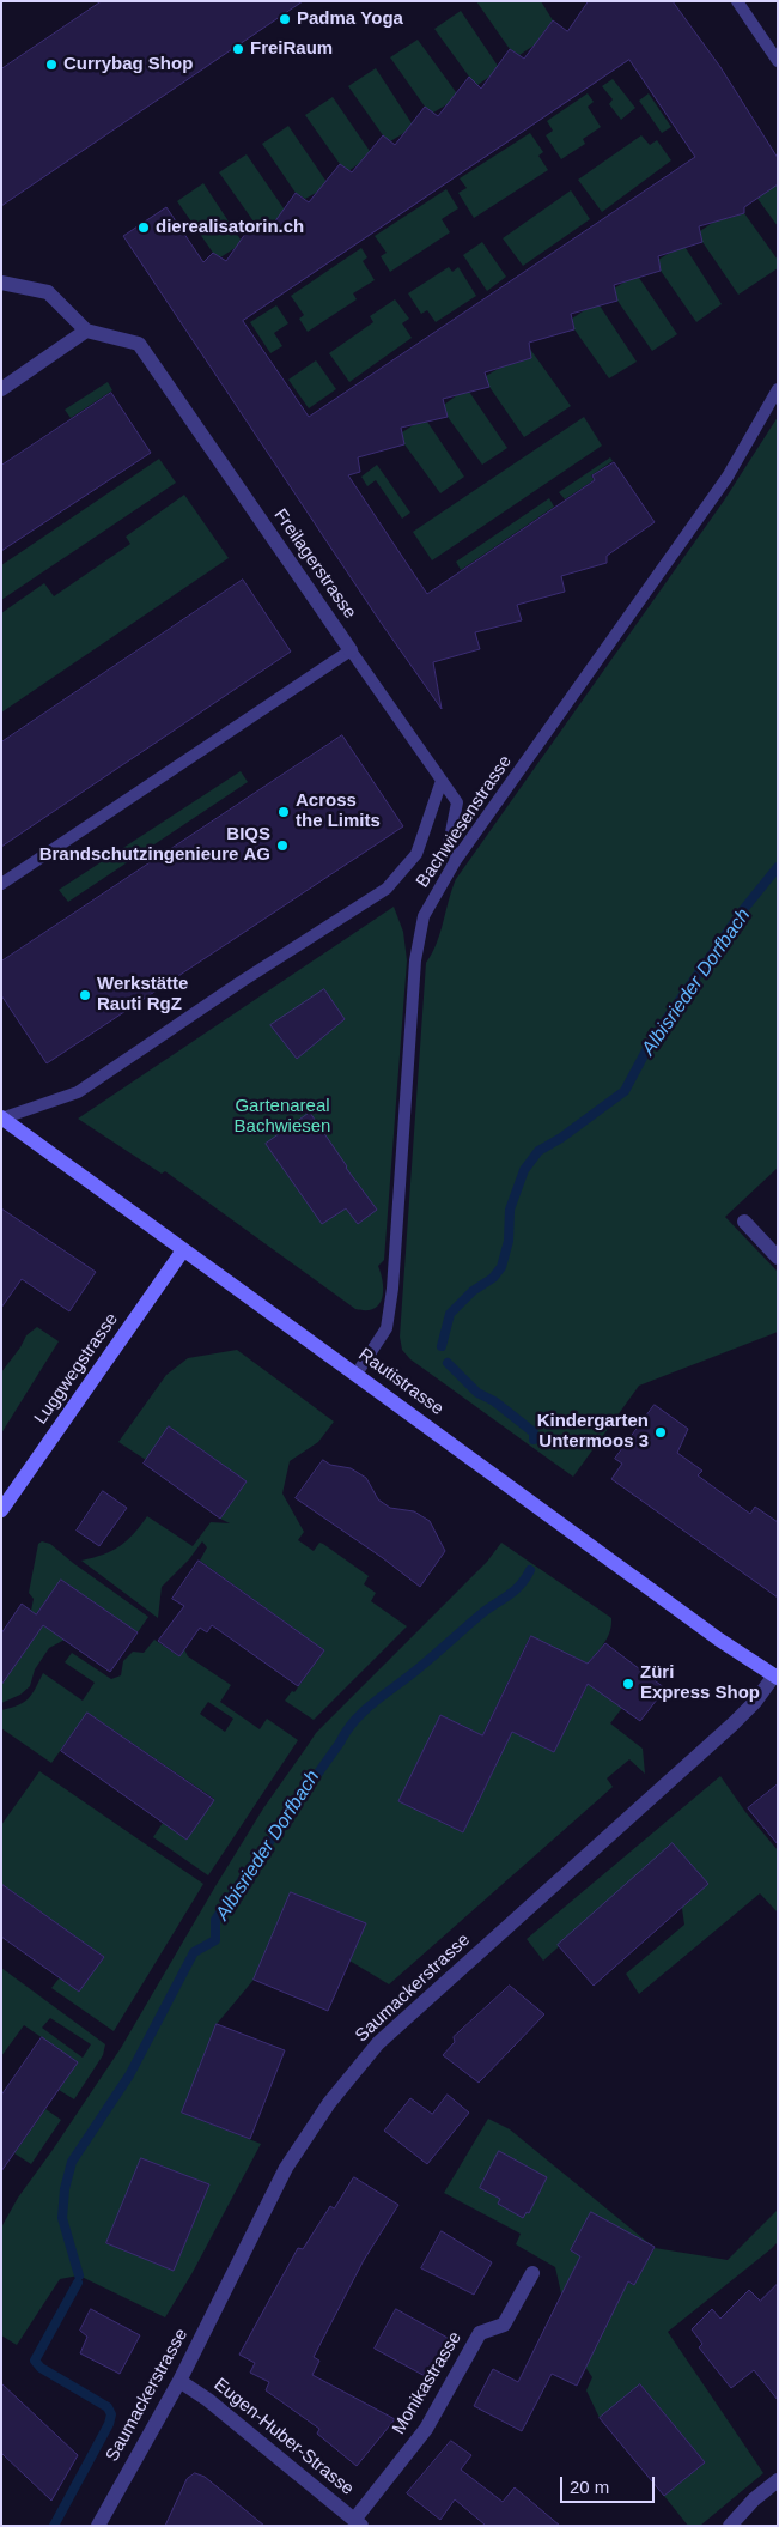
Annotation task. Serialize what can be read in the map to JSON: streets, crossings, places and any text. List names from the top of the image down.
{
  "streets": {
    "street": [
      "Freilagerstrasse",
      "Luggwegstrasse",
      "Rautistrasse",
      "Saumackerstrasse",
      "Monikastrasse",
      "Eugen-Huber-Strasse"
    ],
    "lane": ["Bachwiesenstrasse"]
  },
  "crossings": [
    ["Freilagerstrasse", "Bachwiesenstrasse"],
    ["Bachwiesenstrasse", "Rautistrasse"],
    ["Luggwegstrasse", "Rautistrasse"],
    ["Rautistrasse", "Saumackerstrasse"],
    ["Saumackerstrasse", "Eugen-Huber-Strasse"],
    ["Monikastrasse", "Eugen-Huber-Strasse"]
  ],
  "water": ["Albisrieder Dorfbach"],
  "parks": ["Gartenareal Bachwiesen"],
  "places": [
    "Padma Yoga",
    "FreiRaum",
    "Currybag Shop",
    "dierealisatorin.ch",
    "Across the Limits",
    "BIQS Brandschutzingenieure AG",
    "Werkstätte Rauti RgZ",
    "Kindergarten Untermoos 3",
    "Züri Express Shop"
  ],
  "scale_bar": "20 m"
}
